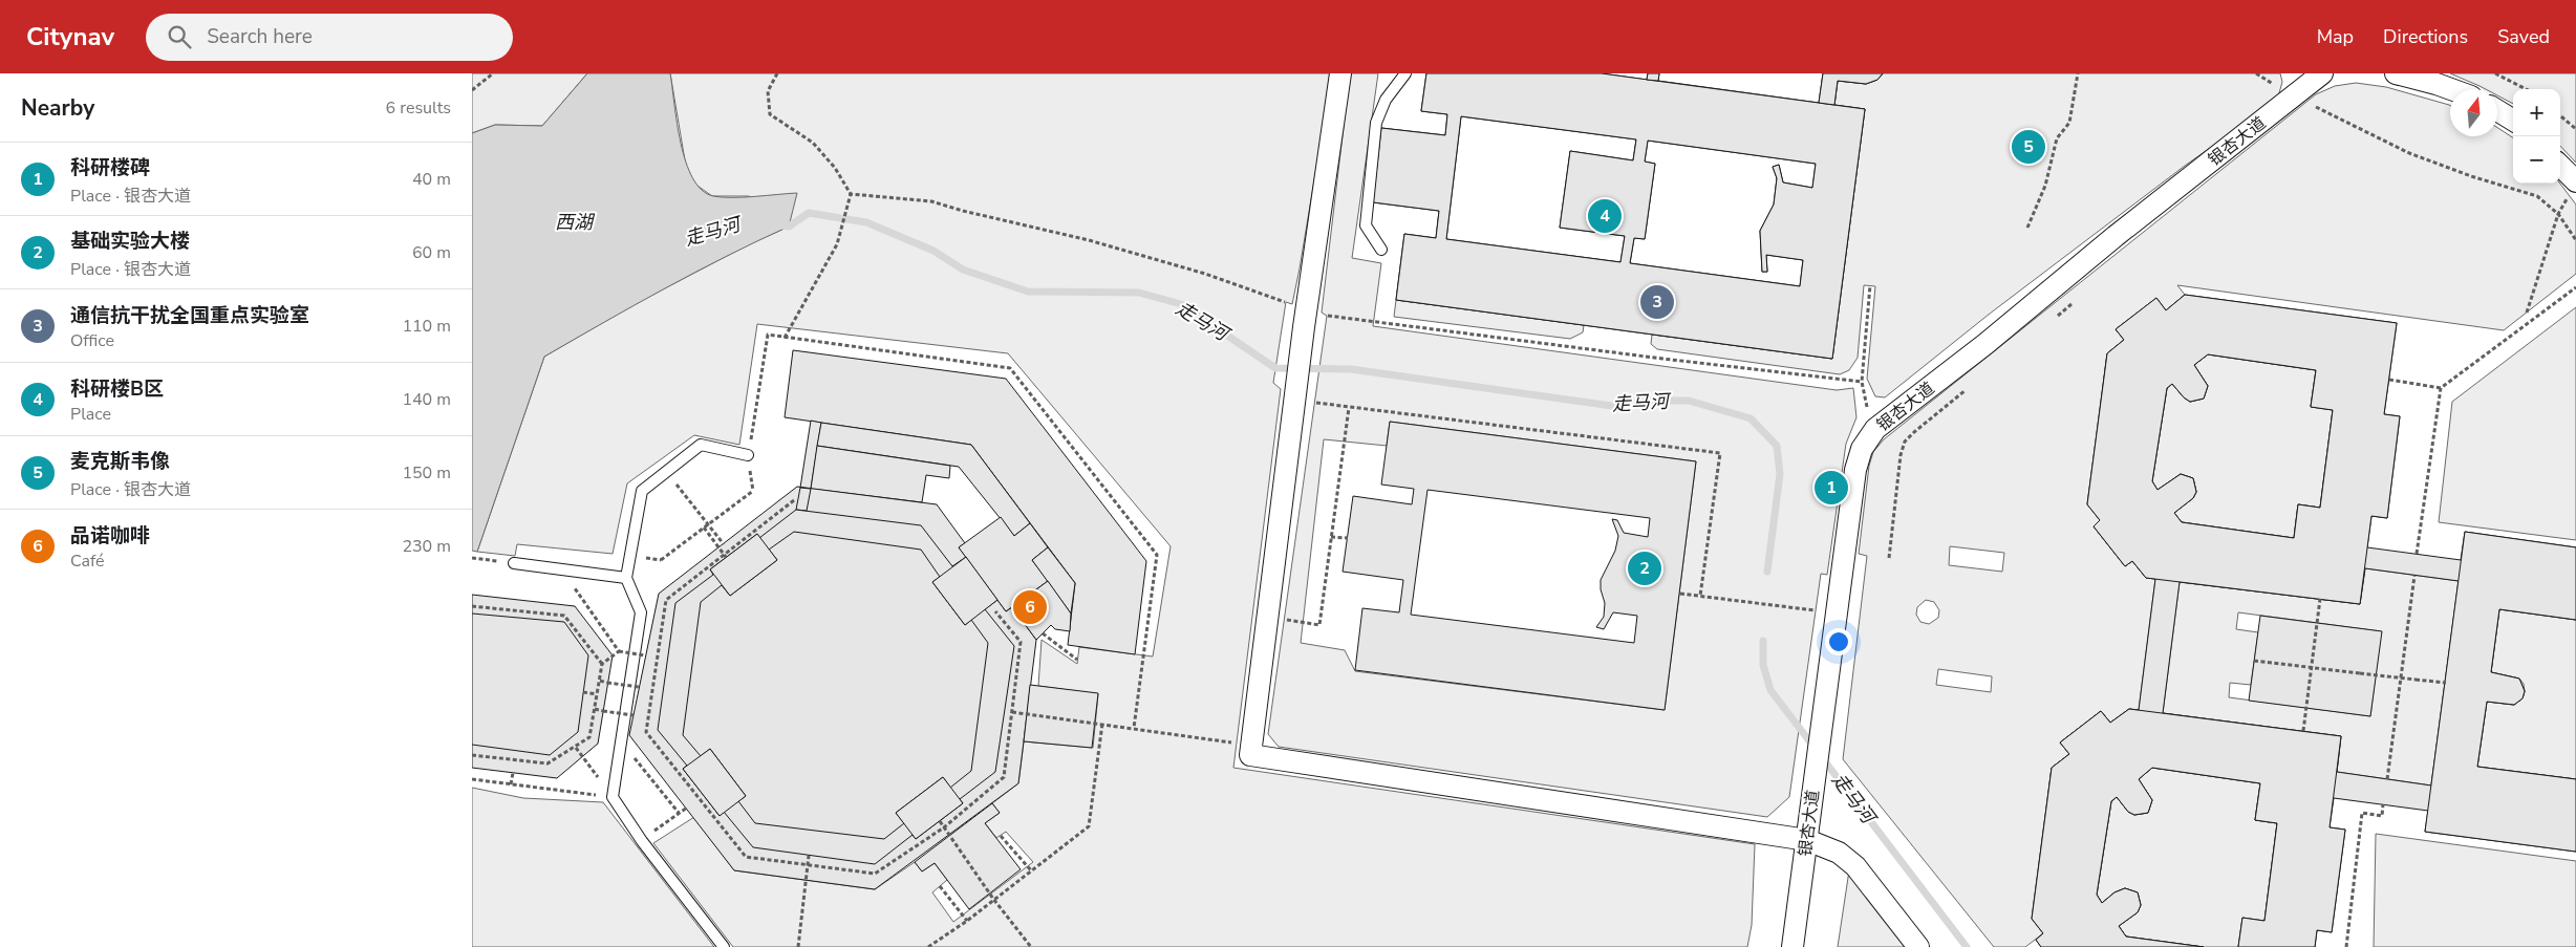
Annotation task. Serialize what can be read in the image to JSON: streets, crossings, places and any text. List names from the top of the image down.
{
  "streets": {
    "street": ["银杏大道"]
  },
  "water": ["西湖", "走马河"],
  "north": "top",
  "page": {
    "header": "Citynav",
    "search": "Search here",
    "nav": ["Map", "Directions", "Saved"],
    "heading": ["Nearby", "6 results"],
    "map_buttons": ["+", "−"],
    "pins": [
      "5",
      "4",
      "3",
      "1",
      "2",
      "6"
    ],
    "list": [
      {
        "mark": "1",
        "name": "科研楼碑",
        "note": "Place · 银杏大道",
        "value": "40 m"
      },
      {
        "mark": "2",
        "name": "基础实验大楼",
        "note": "Place · 银杏大道",
        "value": "60 m"
      },
      {
        "mark": "3",
        "name": "通信抗干扰全国重点实验室",
        "note": "Office",
        "value": "110 m"
      },
      {
        "mark": "4",
        "name": "科研楼B区",
        "note": "Place",
        "value": "140 m"
      },
      {
        "mark": "5",
        "name": "麦克斯韦像",
        "note": "Place · 银杏大道",
        "value": "150 m"
      },
      {
        "mark": "6",
        "name": "品诺咖啡",
        "note": "Café",
        "value": "230 m"
      }
    ]
  }
}
